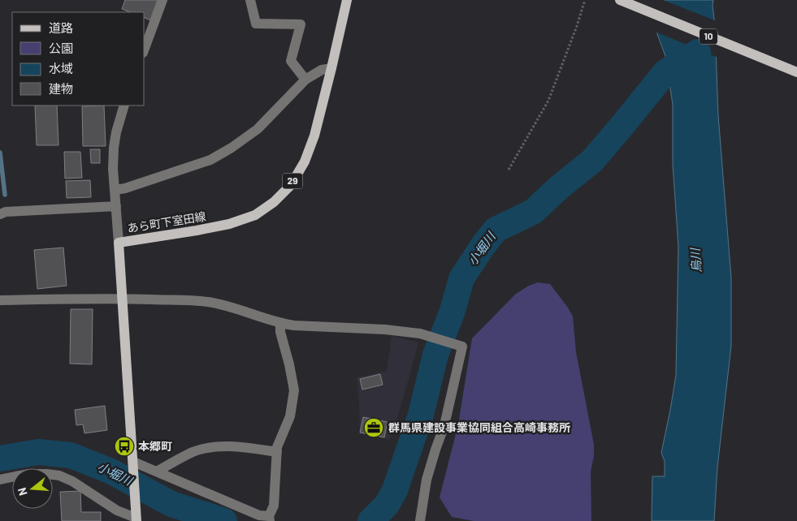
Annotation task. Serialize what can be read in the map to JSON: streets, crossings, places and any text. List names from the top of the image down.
{
  "streets": {
    "main road": ["10", "29", "あら町下室田線"]
  },
  "water": ["小堀川", "烏川"],
  "places": {
    "office": ["群馬県建設事業協同組合高崎事務所"],
    "bus stop": ["本郷町"]
  },
  "legend": [
    "道路",
    "公園",
    "水域",
    "建物"
  ],
  "north": "left"
}
